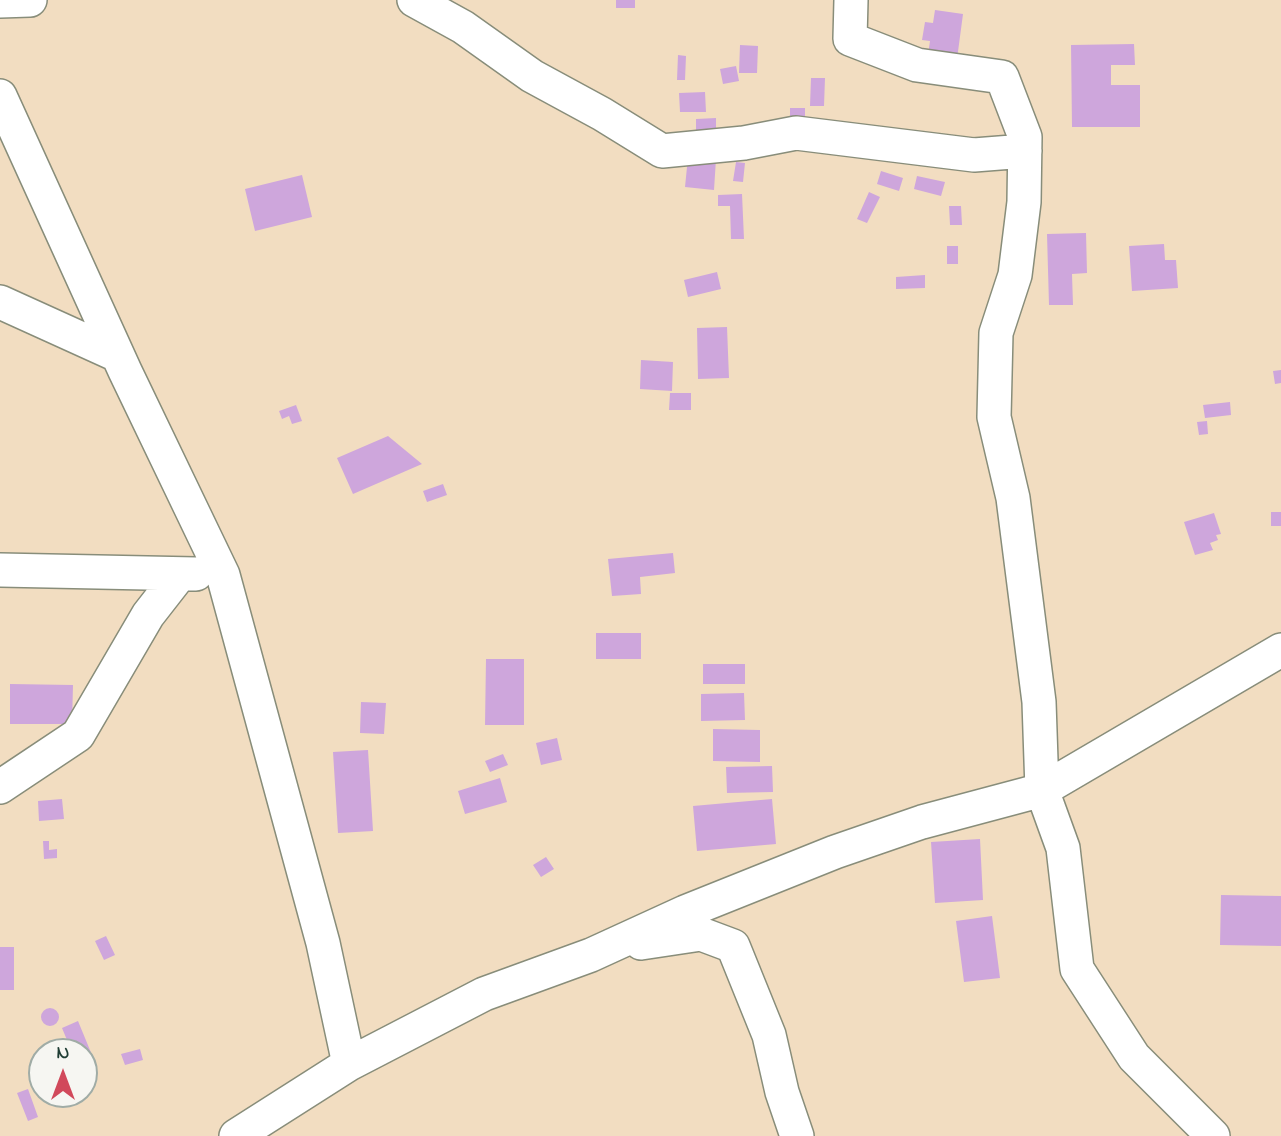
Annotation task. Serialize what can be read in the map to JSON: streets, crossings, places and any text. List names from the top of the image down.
{
  "north": "top"
}
